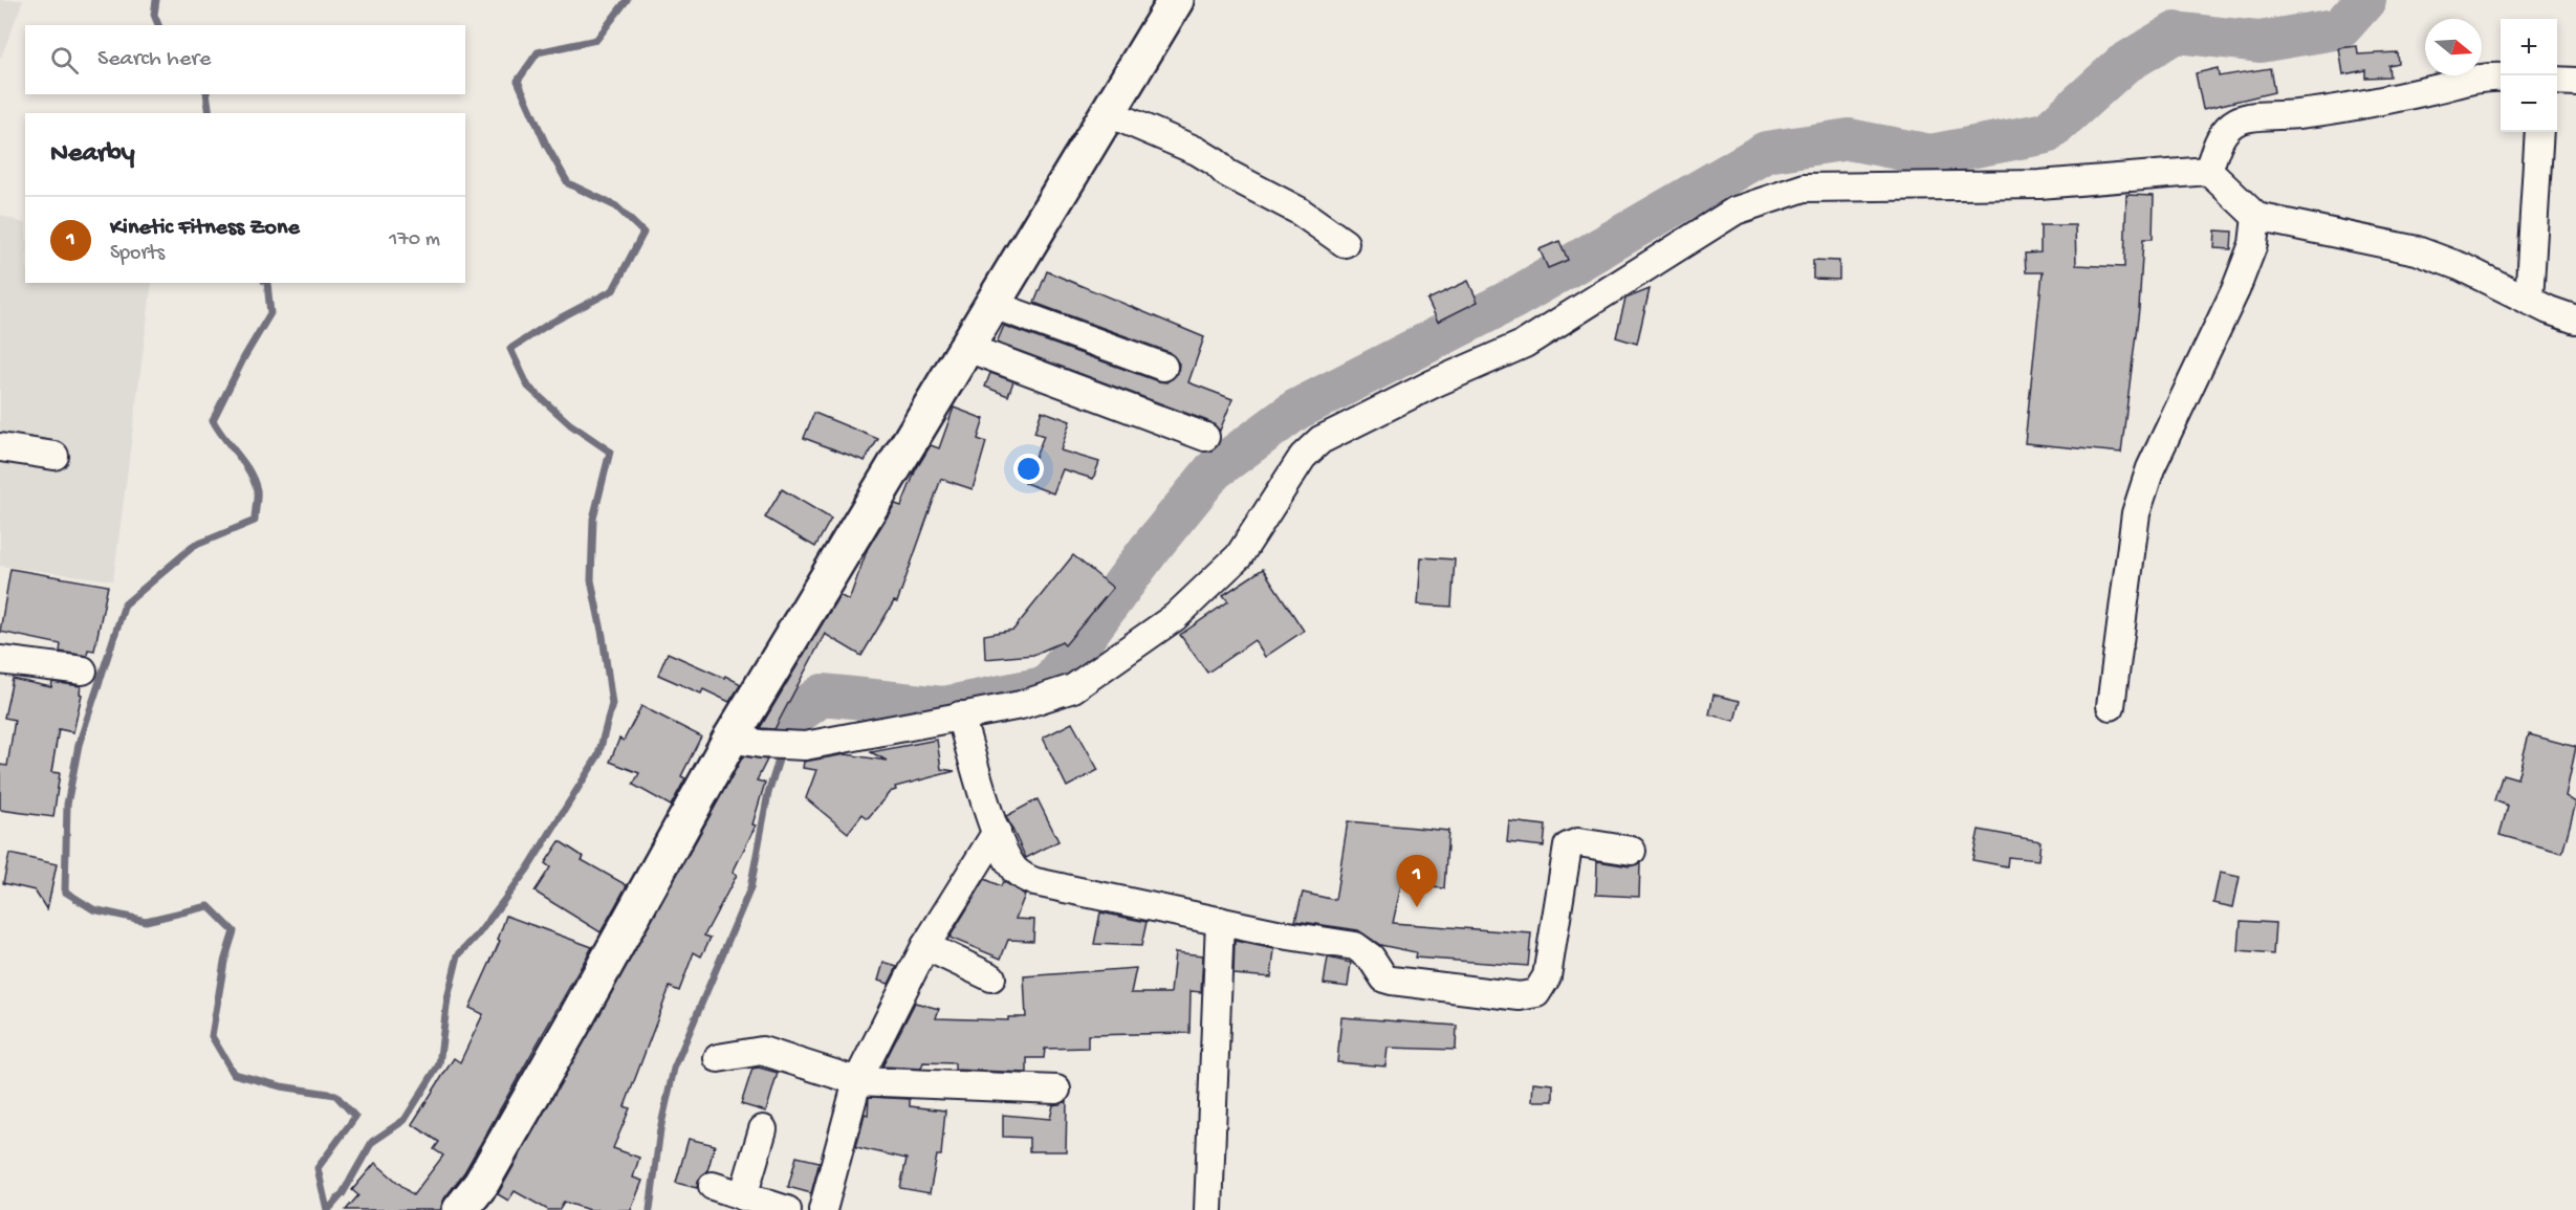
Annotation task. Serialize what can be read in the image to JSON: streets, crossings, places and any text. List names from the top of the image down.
{
  "north": "right",
  "page": {
    "map_buttons": ["+", "−"],
    "search": "Search here",
    "heading": "Nearby",
    "list": [
      {
        "mark": "1",
        "name": "Kinetic Fitness Zone",
        "note": "Sports",
        "value": "170 m"
      }
    ],
    "pins": "1"
  }
}
